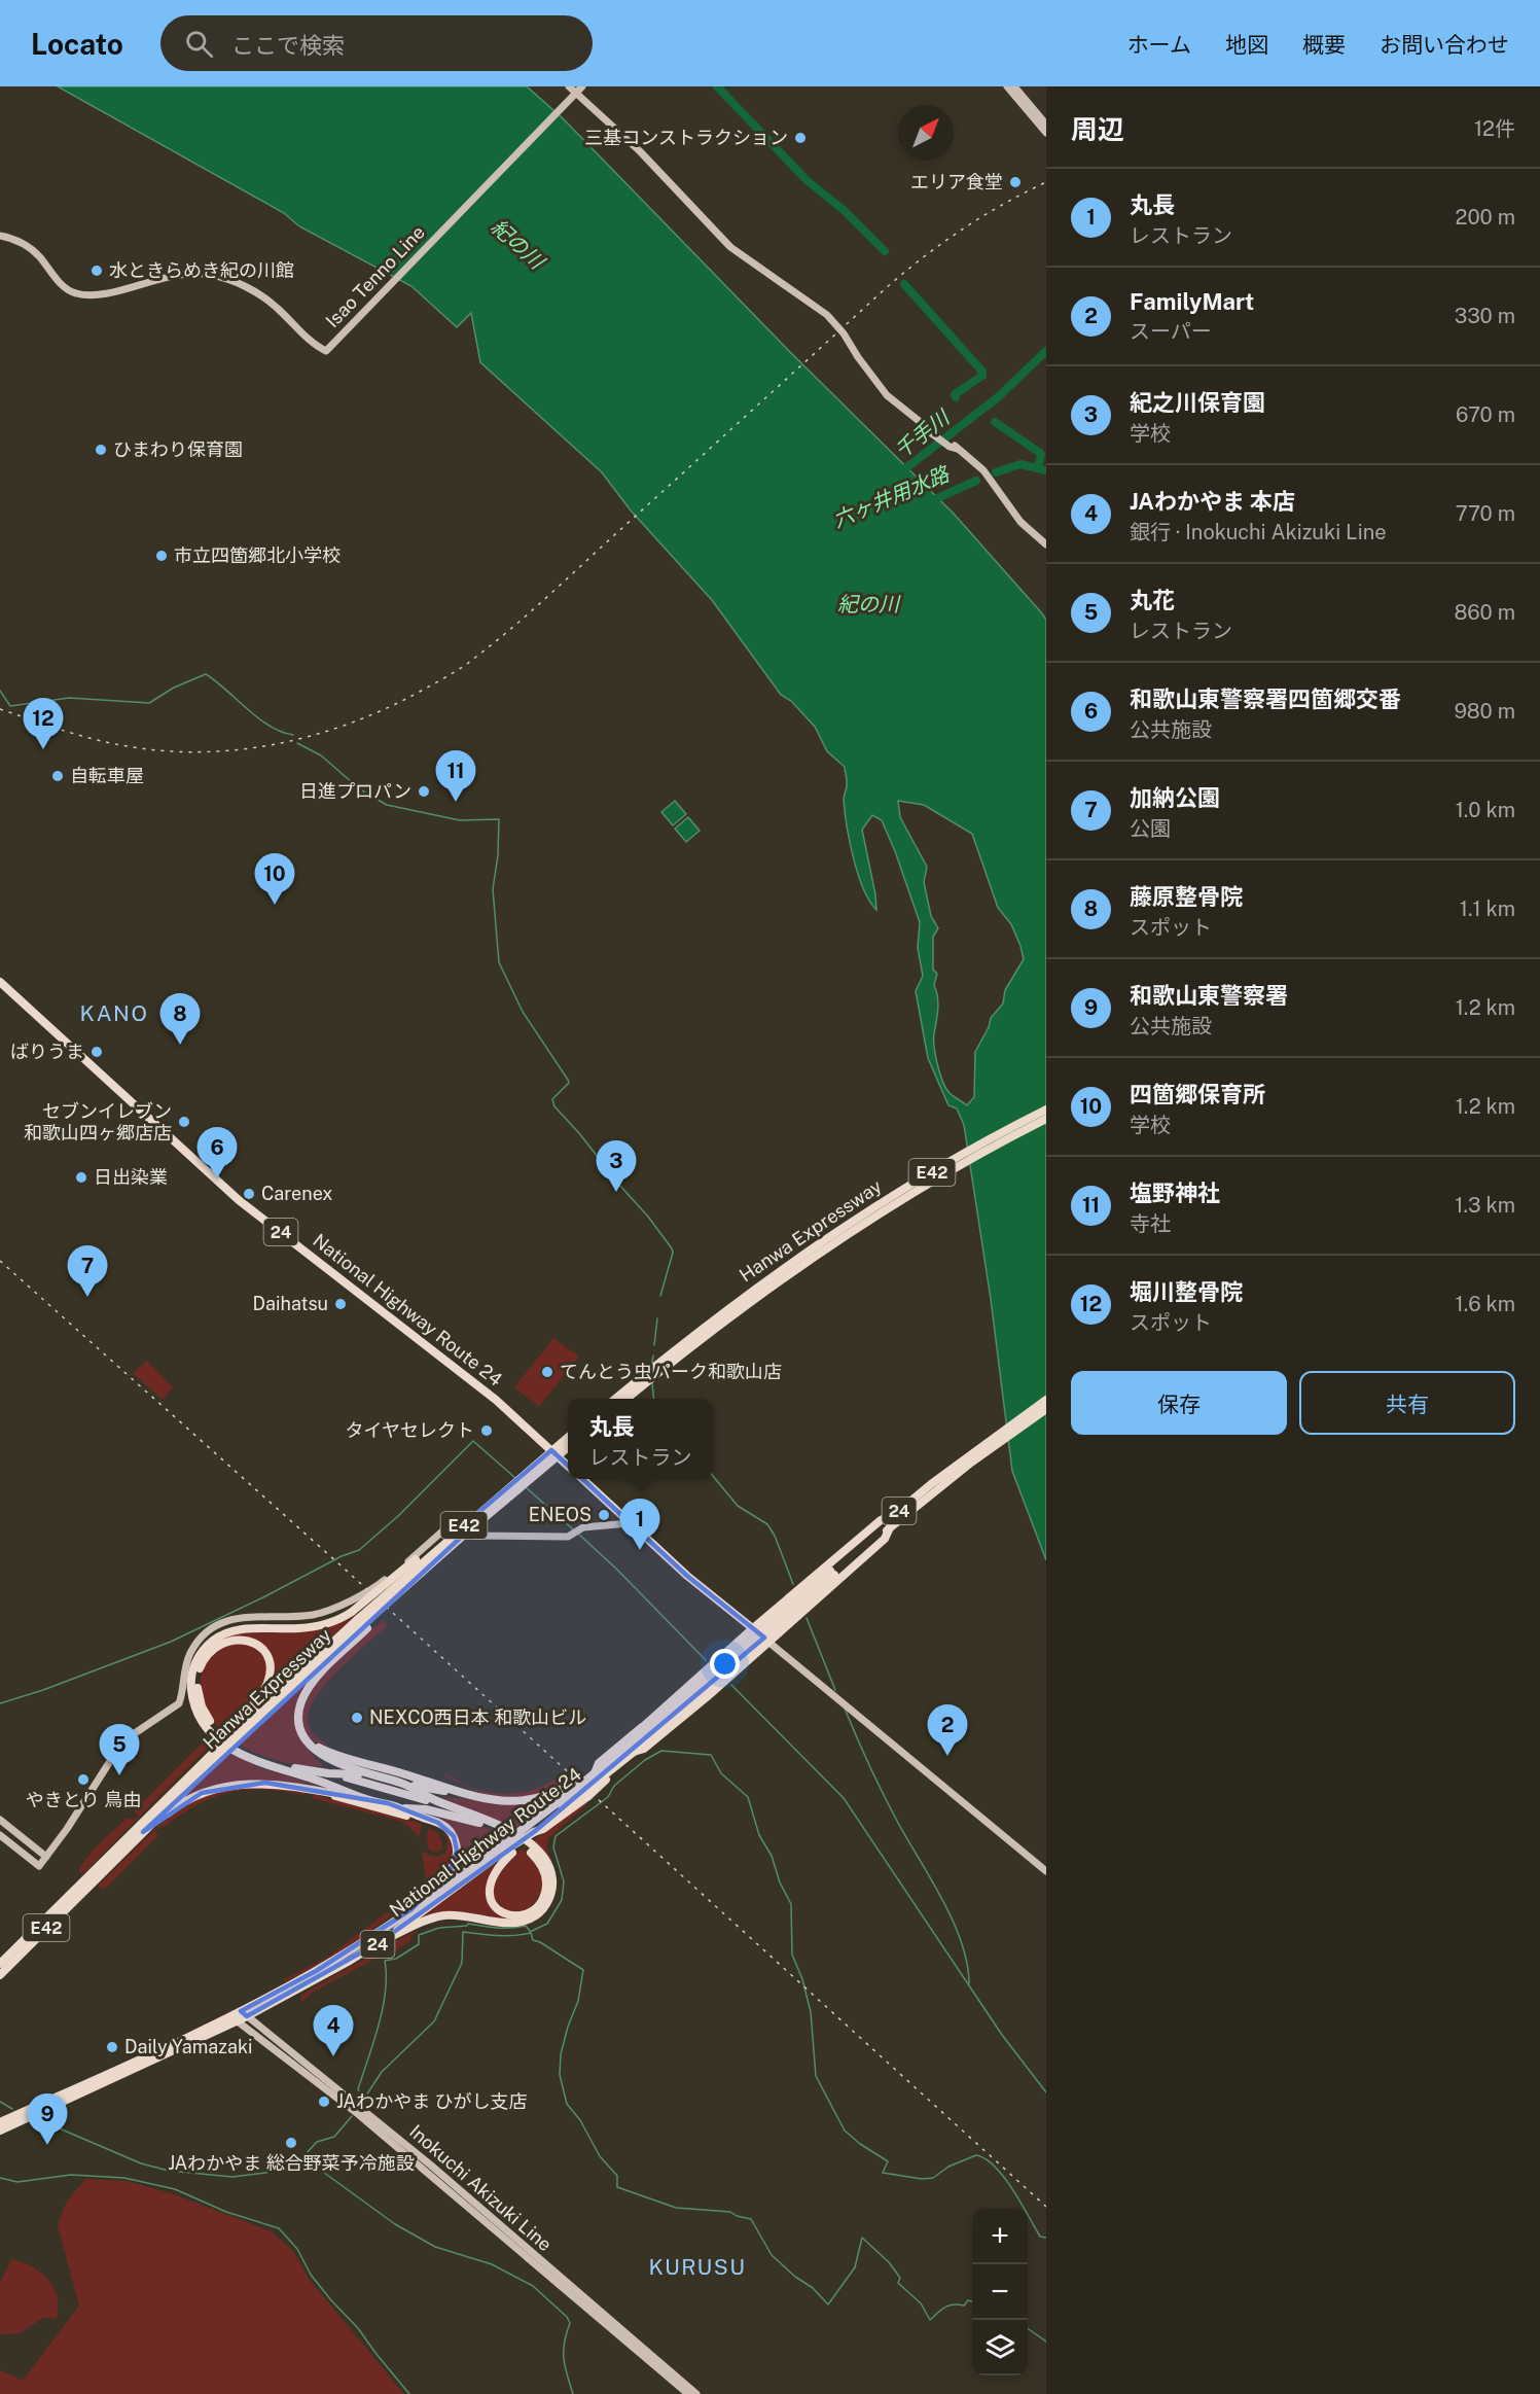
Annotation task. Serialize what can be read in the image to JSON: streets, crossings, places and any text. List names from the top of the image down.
{
  "streets": {
    "highway": [
      "E42",
      "Hanwa Expressway",
      "24",
      "National Highway Route 24"
    ],
    "main road": ["Isao Tenno Line", "Inokuchi Akizuki Line"]
  },
  "crossings": [
    ["24", "National Highway Route 24"],
    ["National Highway Route 24", "Inokuchi Akizuki Line"]
  ],
  "districts": ["KANO", "KURUSU"],
  "water": ["紀の川", "千手川", "六ヶ井用水路"],
  "places": [
    "三基コンストラクション",
    "エリア食堂",
    "水ときらめき紀の川館",
    "ひまわり保育園",
    "市立四箇郷北小学校",
    "自転車屋",
    "日進プロパン",
    "ばりうま",
    "セブンイレブン 和歌山四ヶ郷店店",
    "日出染業",
    "Carenex",
    "Daihatsu",
    "てんとう虫パーク和歌山店",
    "タイヤセレクト",
    "ENEOS",
    "NEXCO西日本 和歌山ビル",
    "やきとり 鳥由",
    "Daily Yamazaki",
    "JAわかやま ひがし支店",
    "JAわかやま 総合野菜予冷施設"
  ],
  "north": "top right",
  "page": {
    "header": "Locato",
    "search": "ここで検索",
    "nav": [
      "ホーム",
      "地図",
      "概要",
      "お問い合わせ"
    ],
    "heading": ["周辺", "12件"],
    "list": [
      {
        "mark": "1",
        "name": "丸長",
        "note": "レストラン",
        "value": "200 m"
      },
      {
        "mark": "2",
        "name": "FamilyMart",
        "note": "スーパー",
        "value": "330 m"
      },
      {
        "mark": "3",
        "name": "紀之川保育園",
        "note": "学校",
        "value": "670 m"
      },
      {
        "mark": "4",
        "name": "JAわかやま 本店",
        "note": "銀行 · Inokuchi Akizuki Line",
        "value": "770 m"
      },
      {
        "mark": "5",
        "name": "丸花",
        "note": "レストラン",
        "value": "860 m"
      },
      {
        "mark": "6",
        "name": "和歌山東警察署四箇郷交番",
        "note": "公共施設",
        "value": "980 m"
      },
      {
        "mark": "7",
        "name": "加納公園",
        "note": "公園",
        "value": "1.0 km"
      },
      {
        "mark": "8",
        "name": "藤原整骨院",
        "note": "スポット",
        "value": "1.1 km"
      },
      {
        "mark": "9",
        "name": "和歌山東警察署",
        "note": "公共施設",
        "value": "1.2 km"
      },
      {
        "mark": "10",
        "name": "四箇郷保育所",
        "note": "学校",
        "value": "1.2 km"
      },
      {
        "mark": "11",
        "name": "塩野神社",
        "note": "寺社",
        "value": "1.3 km"
      },
      {
        "mark": "12",
        "name": "堀川整骨院",
        "note": "スポット",
        "value": "1.6 km"
      }
    ],
    "pins": [
      "12",
      "11",
      "10",
      "8",
      "6",
      "3",
      "7",
      "1",
      "2",
      "5",
      "4",
      "9"
    ],
    "buttons": ["保存", "共有"],
    "popup": ["丸長", "レストラン"],
    "map_buttons": ["+", "−"]
  }
}
